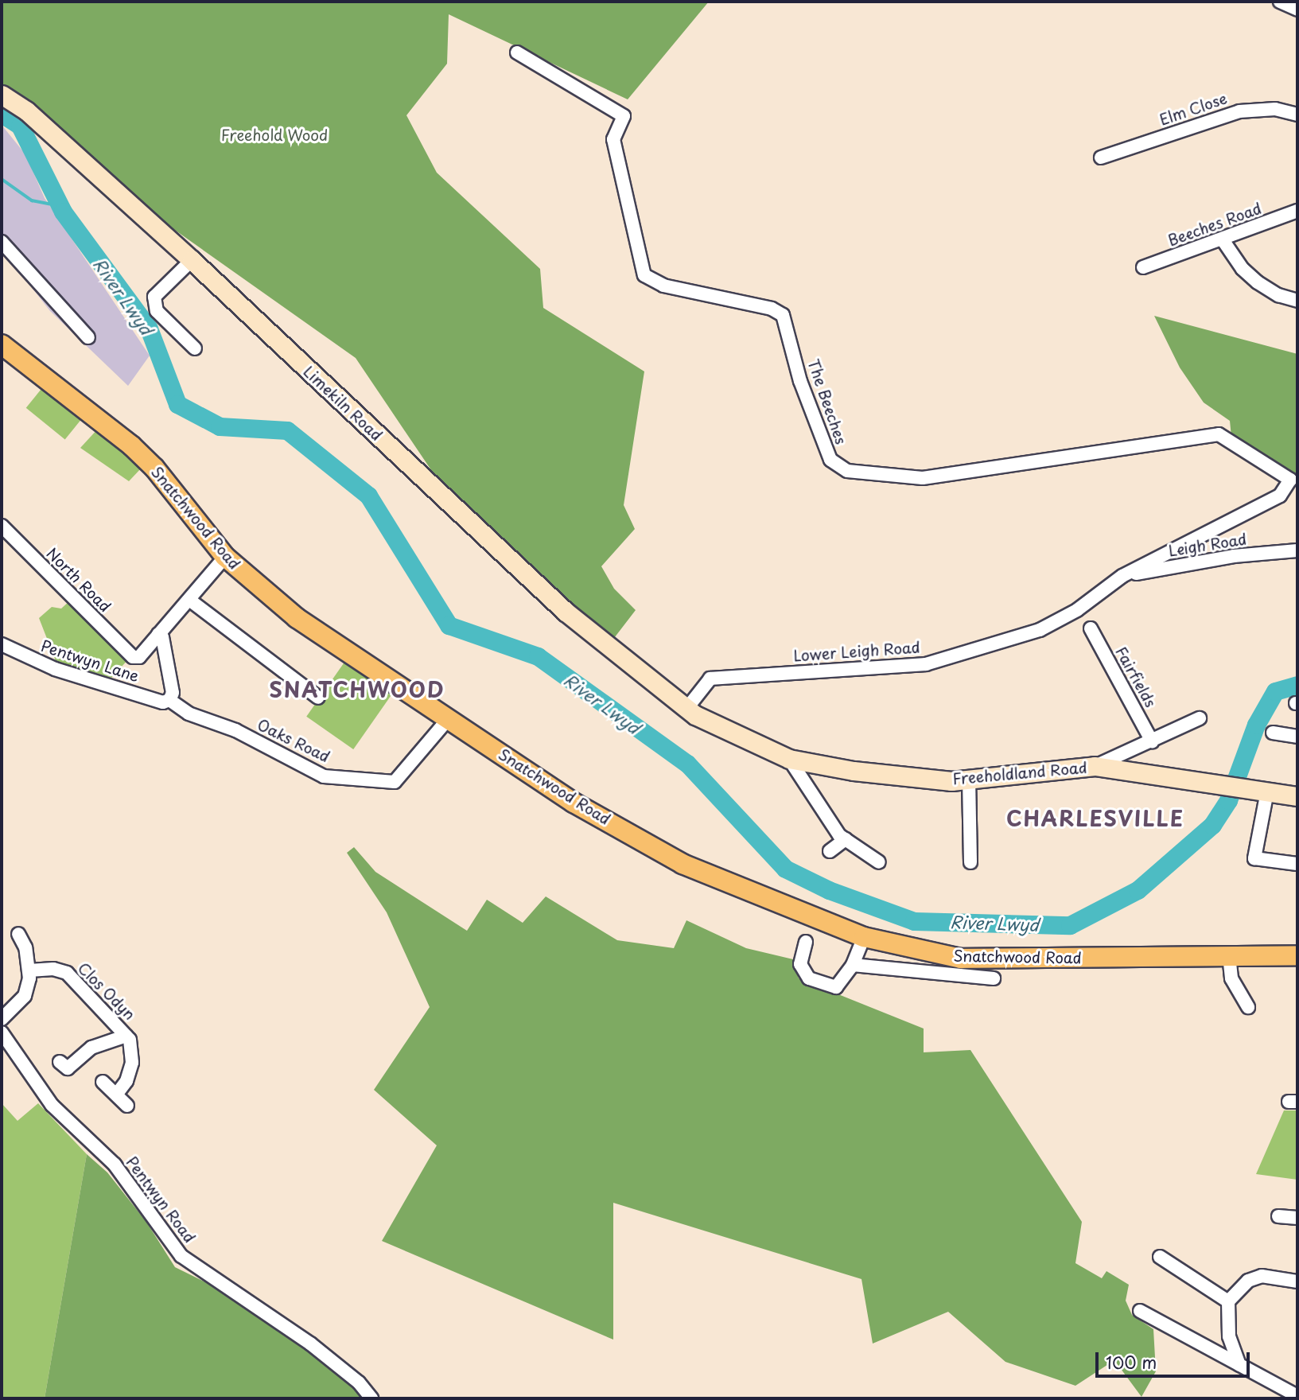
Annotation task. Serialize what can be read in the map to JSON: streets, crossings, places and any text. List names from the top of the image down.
{
  "streets": {
    "main road": ["Limekiln Road", "Snatchwood Road", "Freeholdland Road"],
    "street": [
      "Elm Close",
      "Beeches Road",
      "The Beeches",
      "Leigh Road",
      "North Road",
      "Lower Leigh Road",
      "Pentwyn Lane",
      "Fairfields",
      "Oaks Road",
      "Clos Odyn",
      "Pentwyn Road"
    ]
  },
  "crossings": [
    ["The Beeches", "Leigh Road"],
    ["The Beeches", "Lower Leigh Road"],
    ["Limekiln Road", "Lower Leigh Road"],
    ["Limekiln Road", "Freeholdland Road"],
    ["Snatchwood Road", "Oaks Road"],
    ["Leigh Road", "Lower Leigh Road"],
    ["Lower Leigh Road", "Freeholdland Road"],
    ["Pentwyn Lane", "Oaks Road"]
  ],
  "districts": ["SNATCHWOOD", "CHARLESVILLE"],
  "water": ["River Lwyd"],
  "parks": ["Freehold Wood"],
  "scale_bar": "100 m"
}
